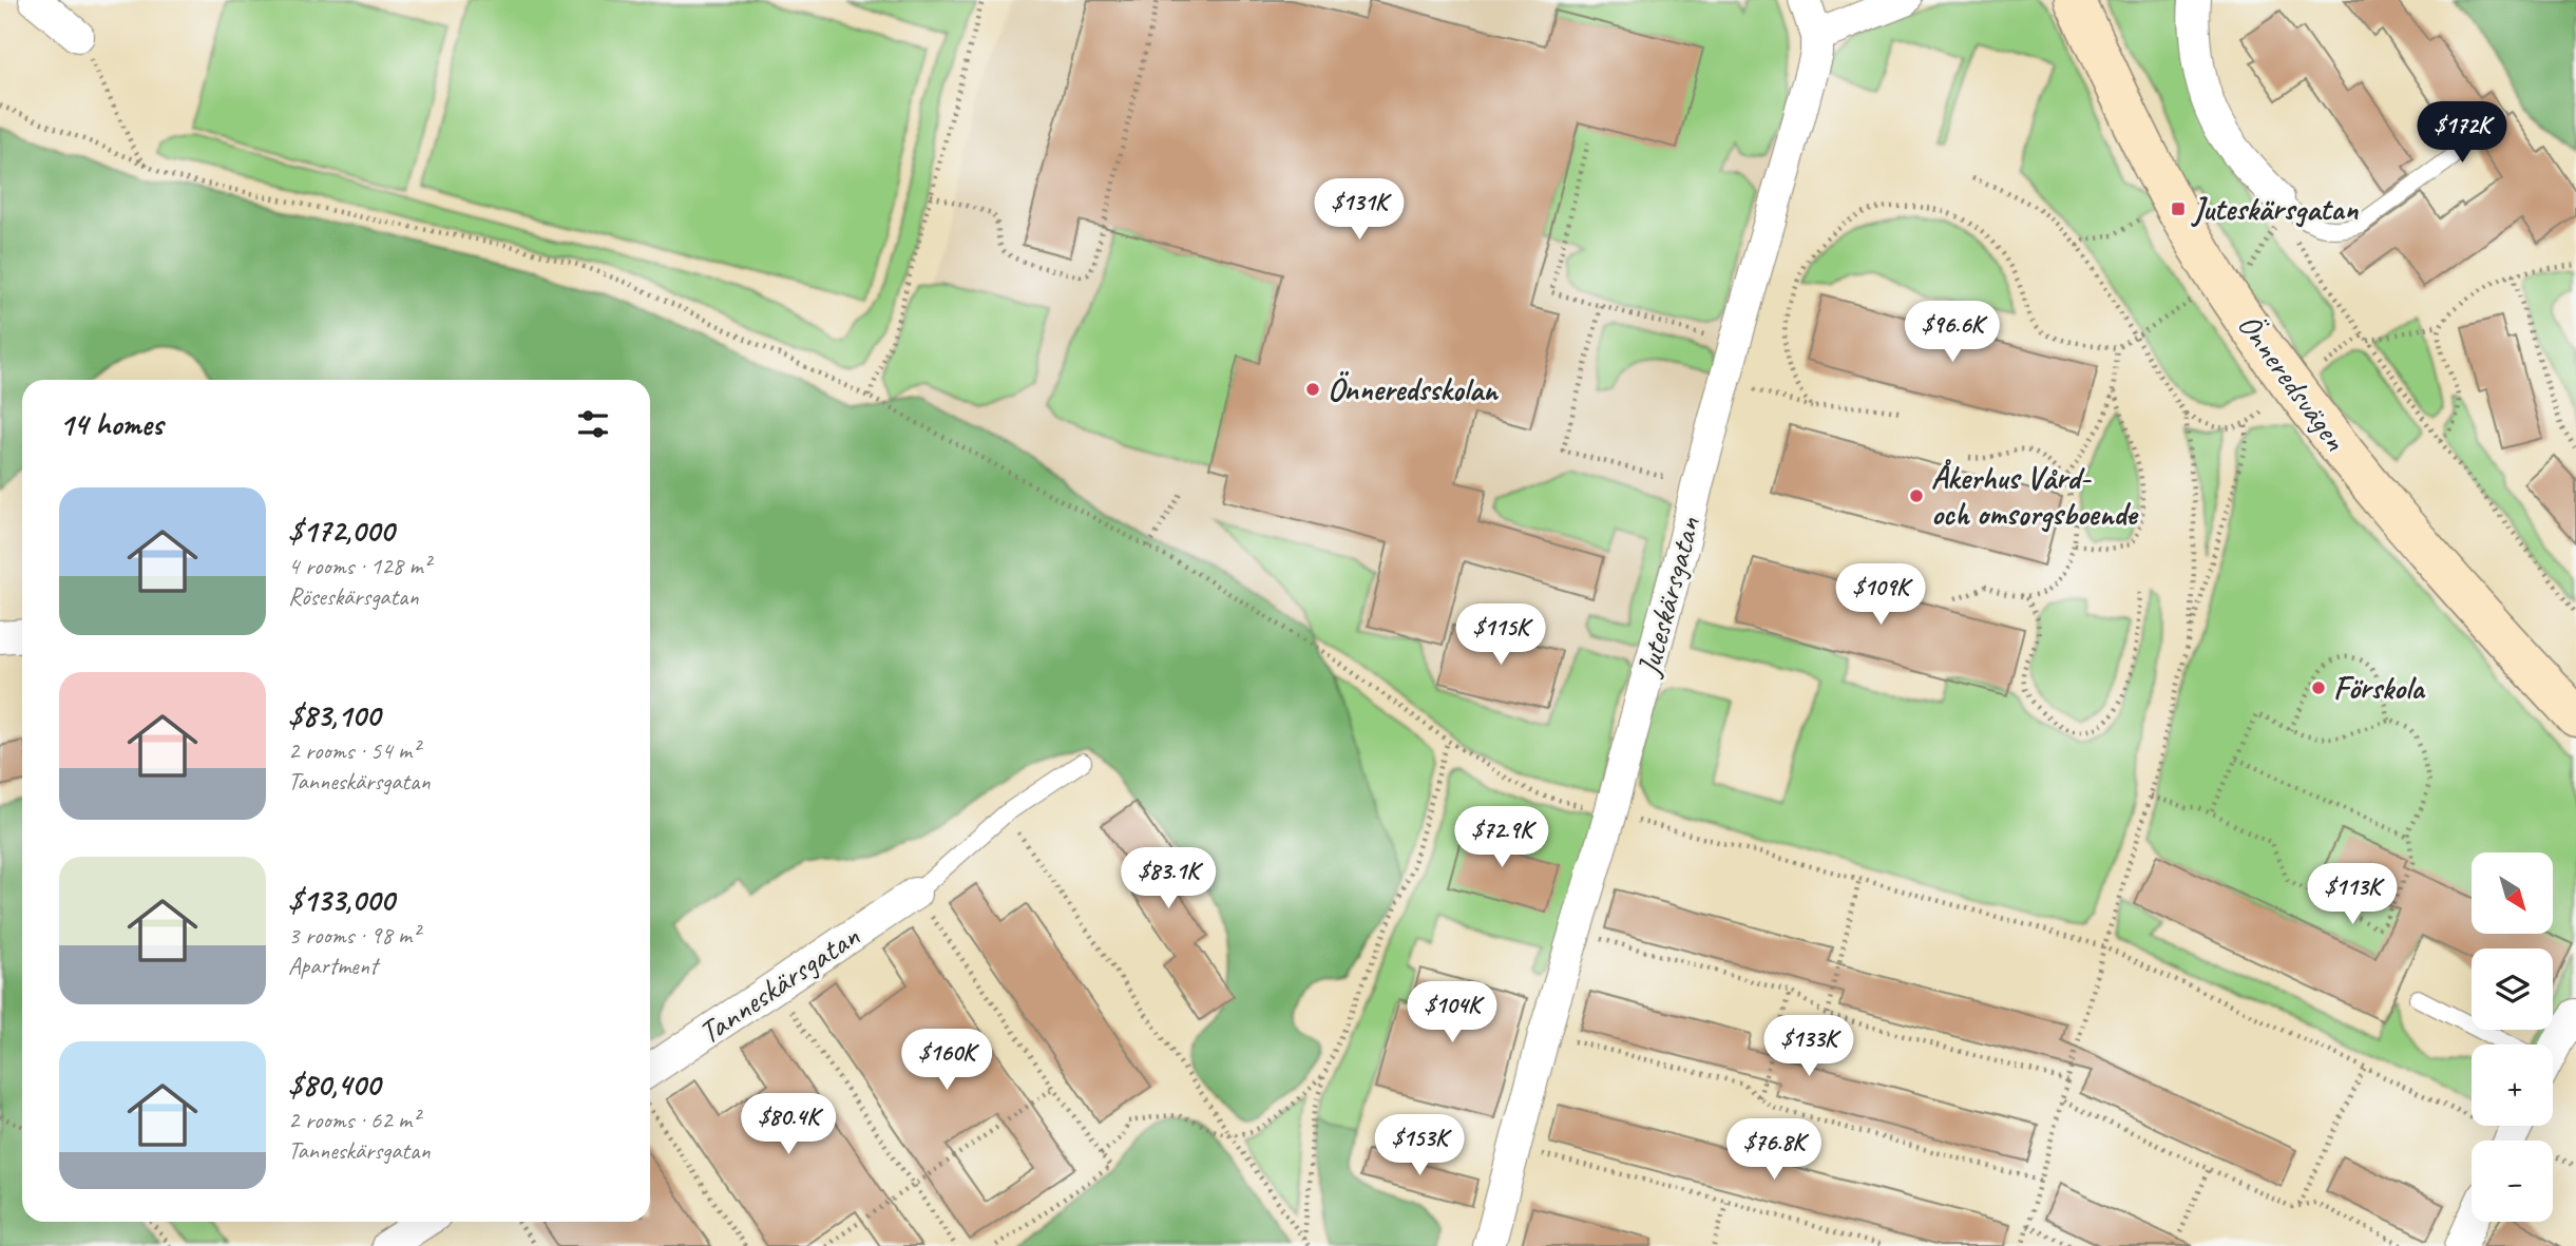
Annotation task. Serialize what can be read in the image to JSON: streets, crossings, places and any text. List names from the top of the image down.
{
  "streets": {
    "street": ["Önneredsvägen", "Juteskärsgatan", "Tanneskärsgatan"]
  },
  "places": {
    "transit": ["Juteskärsgatan"],
    "other": ["Önneredsskolan", "Åkerhus Vård- och omsorgsboende", "Förskola"]
  },
  "north": "bottom right",
  "page": {
    "price": [
      "$172K",
      "$131K",
      "$96.6K",
      "$109K",
      "$115K",
      "$72.9K",
      "$83.1K",
      "$113K",
      "$104K",
      "$133K",
      "$160K",
      "$80.4K",
      "$153K",
      "$76.8K"
    ],
    "heading": "14 homes",
    "list": [
      {
        "name": "$172,000",
        "note": "4 rooms · 128 m² · Röseskärsgatan"
      },
      {
        "name": "$83,100",
        "note": "2 rooms · 54 m² · Tanneskärsgatan"
      },
      {
        "name": "$133,000",
        "note": "3 rooms · 98 m² · Apartment"
      },
      {
        "name": "$80,400",
        "note": "2 rooms · 62 m² · Tanneskärsgatan"
      }
    ],
    "map_buttons": ["+", "−"]
  }
}
